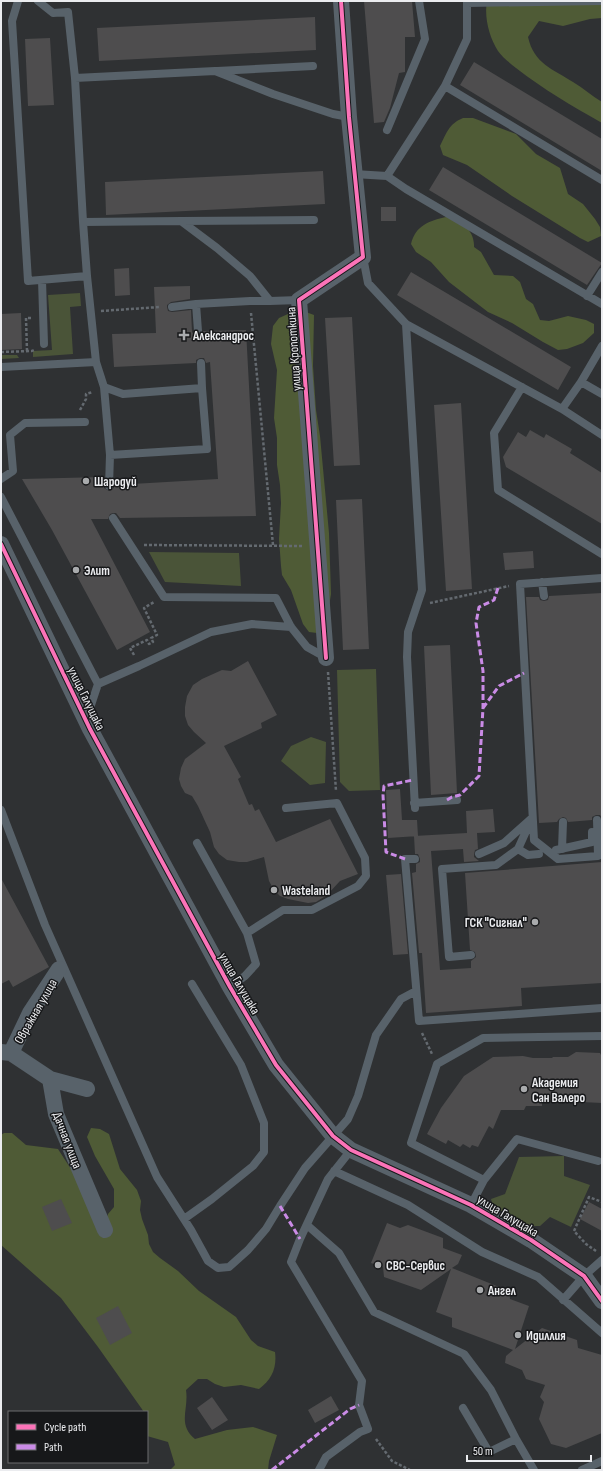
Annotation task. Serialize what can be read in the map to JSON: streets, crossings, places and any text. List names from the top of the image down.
{
  "streets": {
    "street": [
      "улица Кропоткина",
      "улица Галущака",
      "Овражная улица",
      "Дачная улица"
    ]
  },
  "places": {
    "health": ["Александрос"],
    "other": [
      "Шародуй",
      "Элит",
      "Wasteland",
      "ГСК \"Сигнал\"",
      "Академия Сан Валеро",
      "СВС-Сервис",
      "Ангел",
      "Идиллия"
    ]
  },
  "legend": ["Cycle path", "Path"],
  "scale_bar": "50 m"
}
